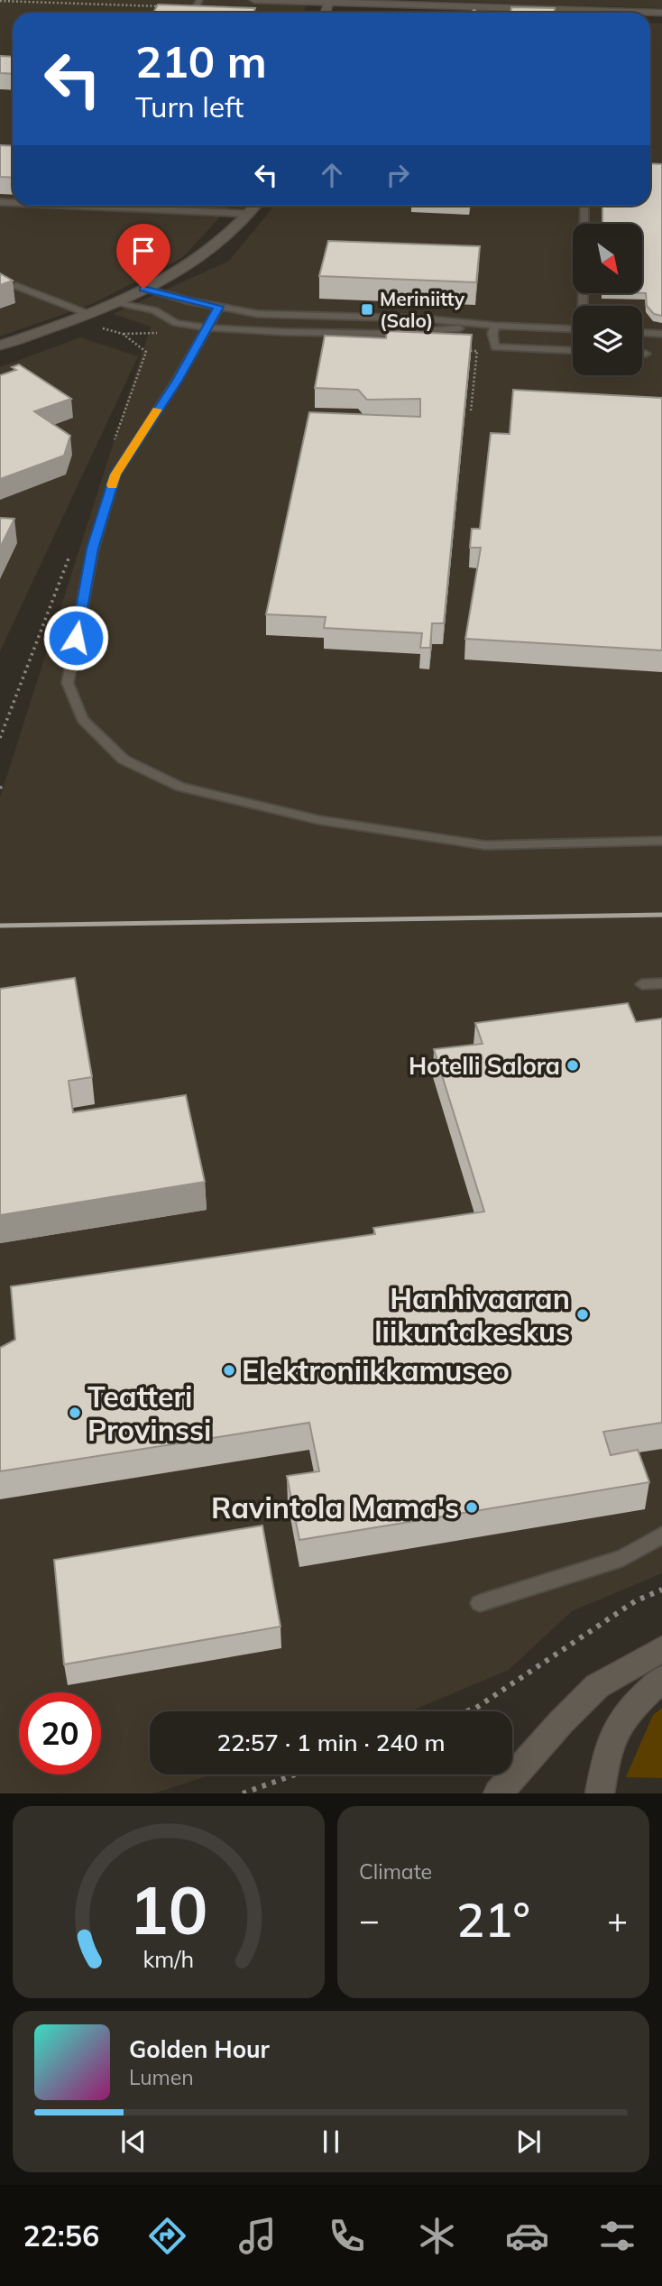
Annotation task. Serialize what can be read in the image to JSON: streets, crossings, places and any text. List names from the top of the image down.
{
  "places": {
    "transit": ["Meriniitty (Salo)"],
    "other": [
      "Hotelli Salora",
      "Hanhivaaran liikuntakeskus",
      "Elektroniikkamuseo",
      "Teatteri Provinssi",
      "Ravintola Mama's"
    ]
  },
  "north": "bottom right",
  "page": {
    "turn": ["210 m", "Turn left"],
    "limit": "20",
    "trip": "22:57 · 1 min · 240 m",
    "tile": "Climate",
    "heat": ["−", "21°", "+"],
    "song": ["Golden Hour", "Lumen"],
    "tabs": "22:56",
    "gauge": ["10", "km/h"]
  }
}
